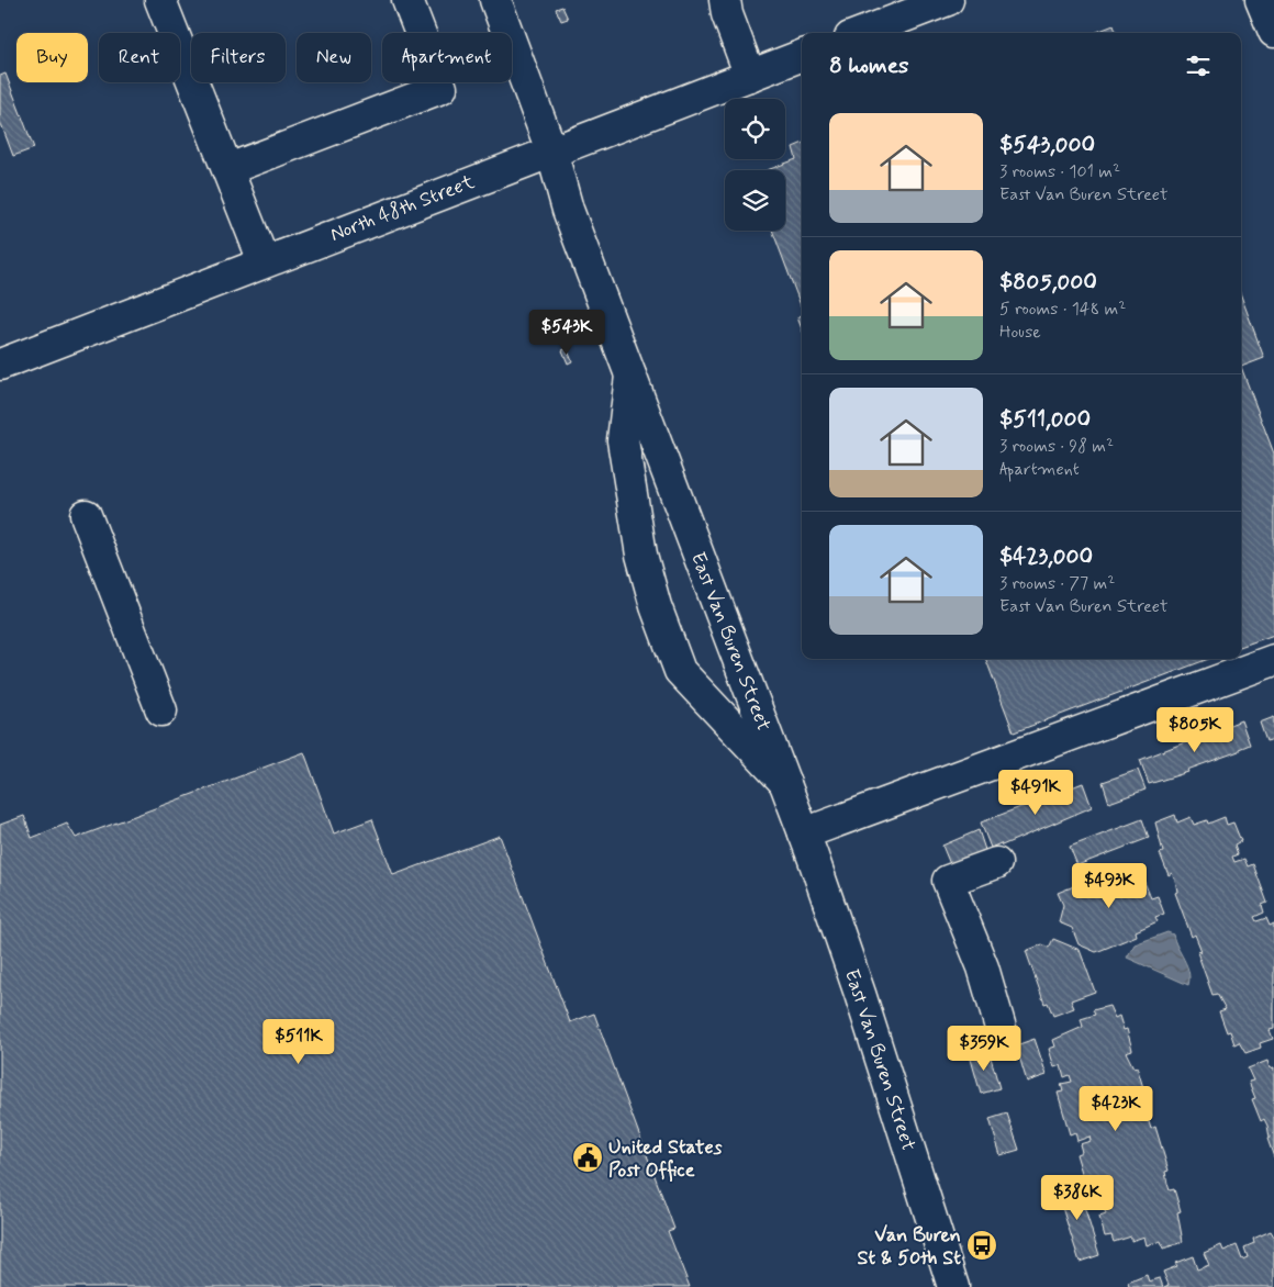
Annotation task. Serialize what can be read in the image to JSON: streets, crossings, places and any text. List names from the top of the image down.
{
  "streets": {
    "main road": ["North 48th Street", "East Van Buren Street"]
  },
  "crossings": [
    ["North 48th Street", "East Van Buren Street"]
  ],
  "places": {
    "public building": ["United States Post Office"],
    "bus stop": ["Van Buren St & 50th St"]
  },
  "page": {
    "chip": [
      "Buy",
      "Rent",
      "Filters",
      "New",
      "Apartment"
    ],
    "heading": "8 homes",
    "list": [
      {
        "name": "$543,000",
        "note": "3 rooms · 101 m² · East Van Buren Street"
      },
      {
        "name": "$805,000",
        "note": "5 rooms · 148 m² · House"
      },
      {
        "name": "$511,000",
        "note": "3 rooms · 98 m² · Apartment"
      },
      {
        "name": "$423,000",
        "note": "3 rooms · 77 m² · East Van Buren Street"
      }
    ],
    "price": [
      "$543K",
      "$805K",
      "$491K",
      "$493K",
      "$511K",
      "$359K",
      "$423K",
      "$386K"
    ]
  }
}
